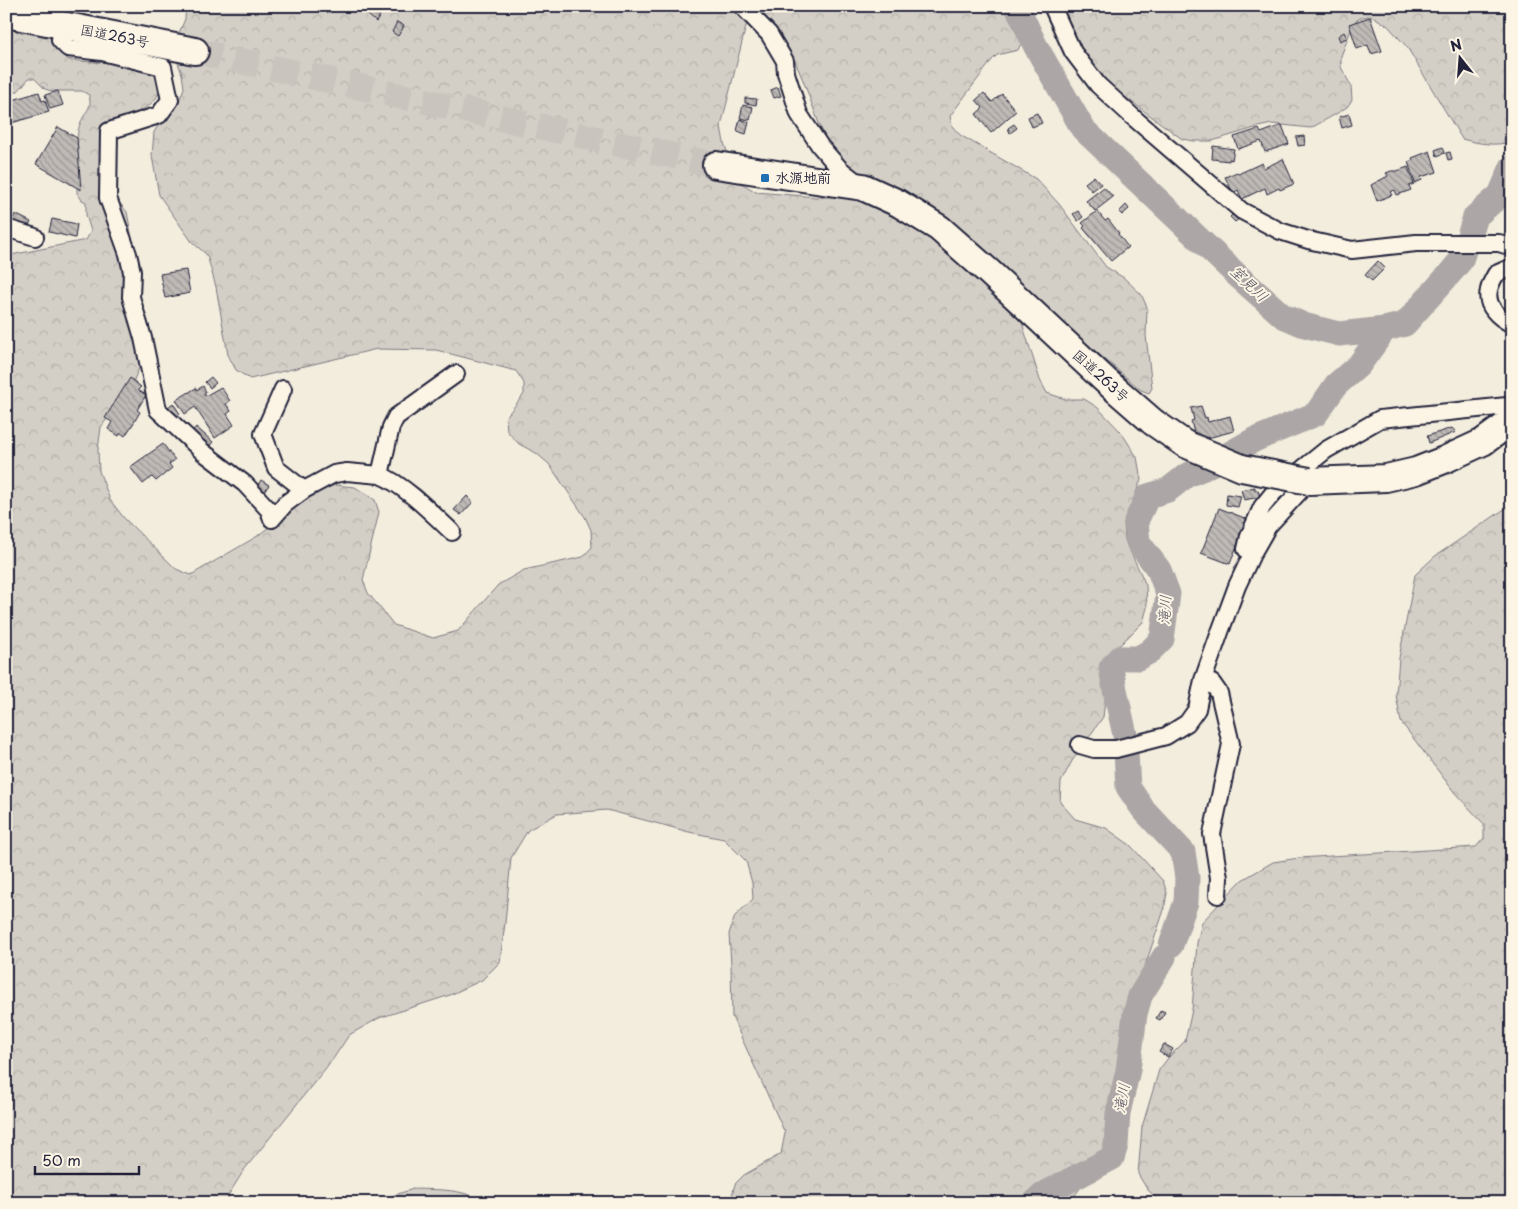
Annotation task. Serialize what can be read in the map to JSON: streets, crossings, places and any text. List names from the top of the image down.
{
  "streets": {
    "highway": ["国道263号"]
  },
  "water": ["室見川", "滝川"],
  "places": {
    "transit": ["水源地前"]
  },
  "scale_bar": "50 m",
  "north": "top"
}
